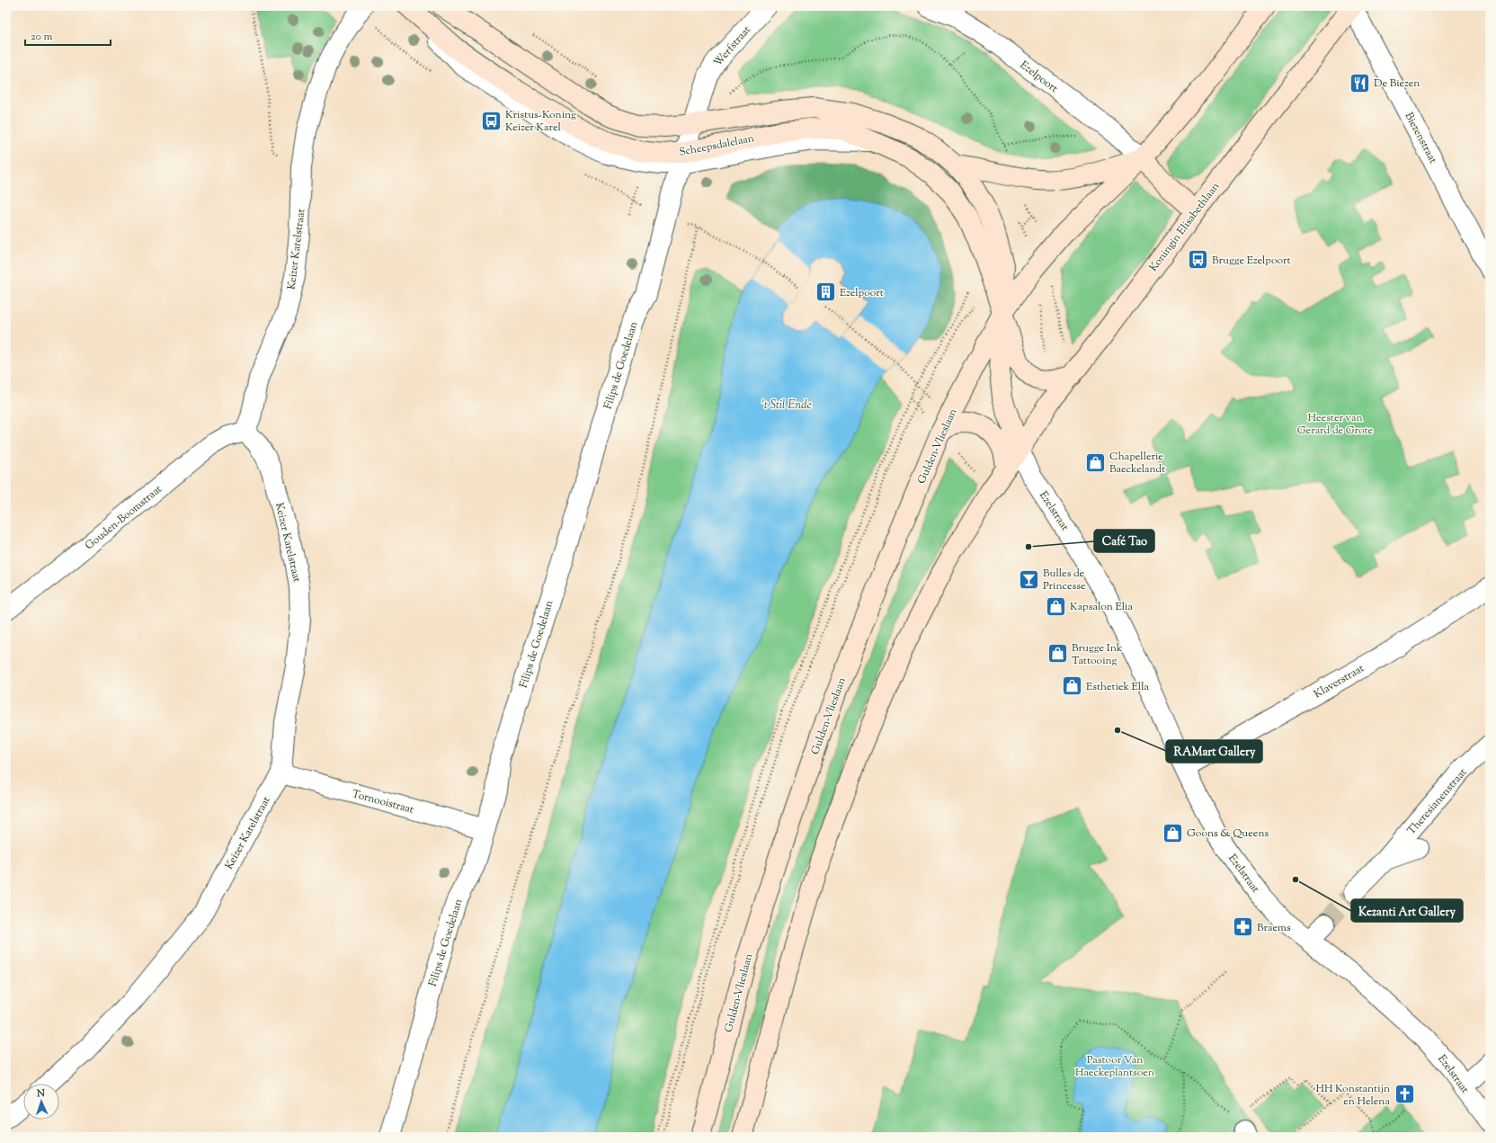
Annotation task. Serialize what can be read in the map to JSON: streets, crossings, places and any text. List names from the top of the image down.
{
  "streets": {
    "main road": ["Scheepsdalelaan", "Koningin Elisabethlaan", "Gulden-Vlieslaan"],
    "street": [
      "Werfstraat",
      "Ezelpoort",
      "Biezenstraat",
      "Keizer Karelstraat",
      "Filips de Goedelaan",
      "Ezelstraat",
      "Gouden-Boomstraat",
      "Klaverstraat",
      "Tornooistraat",
      "Theresianenstraat"
    ]
  },
  "crossings": [
    ["Werfstraat", "Scheepsdalelaan"],
    ["Werfstraat", "Filips de Goedelaan"],
    ["Biezenstraat", "Koningin Elisabethlaan"],
    ["Scheepsdalelaan", "Koningin Elisabethlaan"],
    ["Scheepsdalelaan", "Filips de Goedelaan"],
    ["Scheepsdalelaan", "Gulden-Vlieslaan"],
    ["Scheepsdalelaan", "Ezelstraat"],
    ["Koningin Elisabethlaan", "Ezelstraat"],
    ["Keizer Karelstraat", "Gouden-Boomstraat"],
    ["Keizer Karelstraat", "Tornooistraat"],
    ["Filips de Goedelaan", "Tornooistraat"],
    ["Ezelstraat", "Klaverstraat"]
  ],
  "water": ["'t Stil Ende"],
  "parks": ["Heester van Gerard de Grote", "Pastoor Van Haeckeplantsoen"],
  "places": {
    "restaurant": ["De Biezen"],
    "bus stop": ["Kristus-Koning Keizer Karel", "Brugge Ezelpoort"],
    "building": ["Ezelpoort"],
    "shop": [
      "Chapellerie Baeckelandt",
      "Kapsalon Elia",
      "Brugge Ink Tattooing",
      "Esthetiek Ella",
      "Goons & Queens"
    ],
    "other": ["Café Tao", "RAMart Gallery", "Kezanti Art Gallery"],
    "bar": ["Bulles de Princesse"],
    "pharmacy": ["Braems"],
    "church": ["HH Konstantijn en Helena"]
  },
  "scale_bar": "20 m",
  "north": "top"
}
